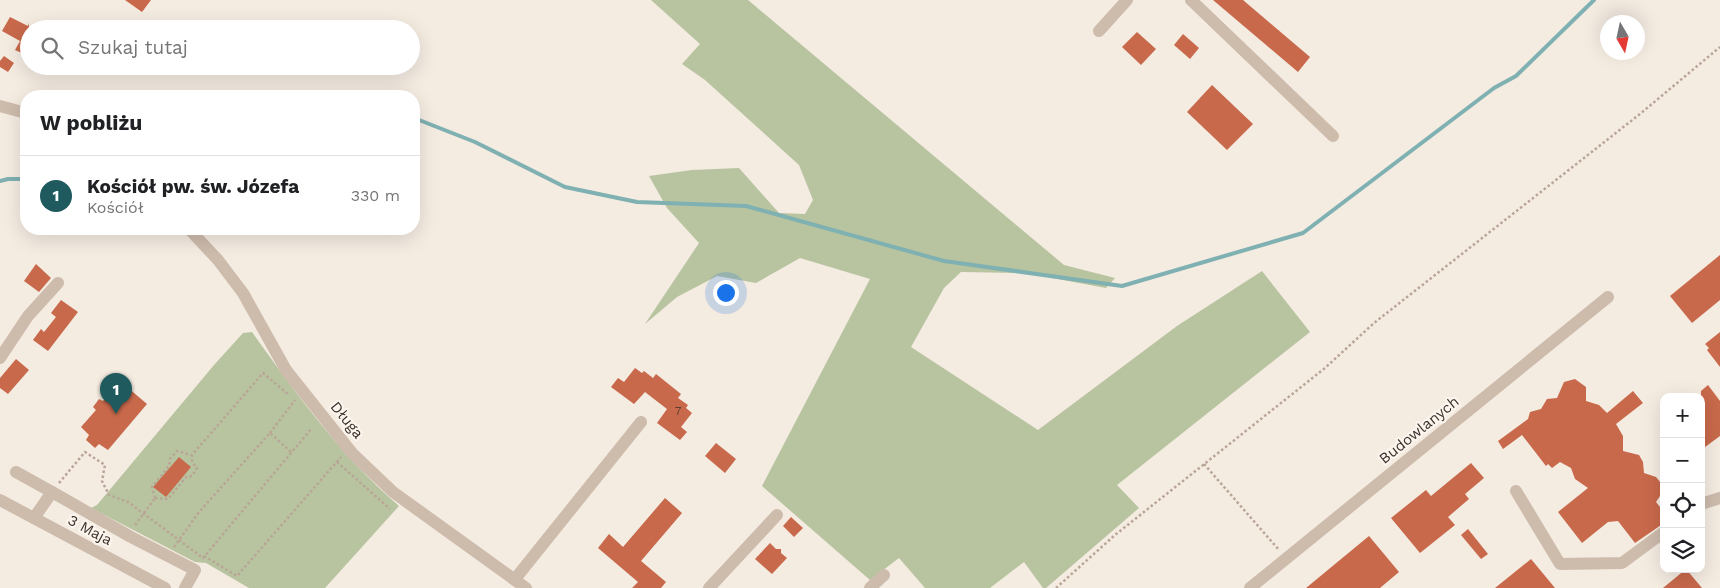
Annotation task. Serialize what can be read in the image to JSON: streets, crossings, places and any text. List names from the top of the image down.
{
  "streets": {
    "street": ["Długa", "Budowlanych", "3 Maja"]
  },
  "house_numbers": ["7"],
  "north": "bottom",
  "page": {
    "search": "Szukaj tutaj",
    "heading": "W pobliżu",
    "list": [
      {
        "mark": "1",
        "name": "Kościół pw. św. Józefa",
        "note": "Kościół",
        "value": "330 m"
      }
    ],
    "pins": "1",
    "map_buttons": ["+", "−"]
  }
}
